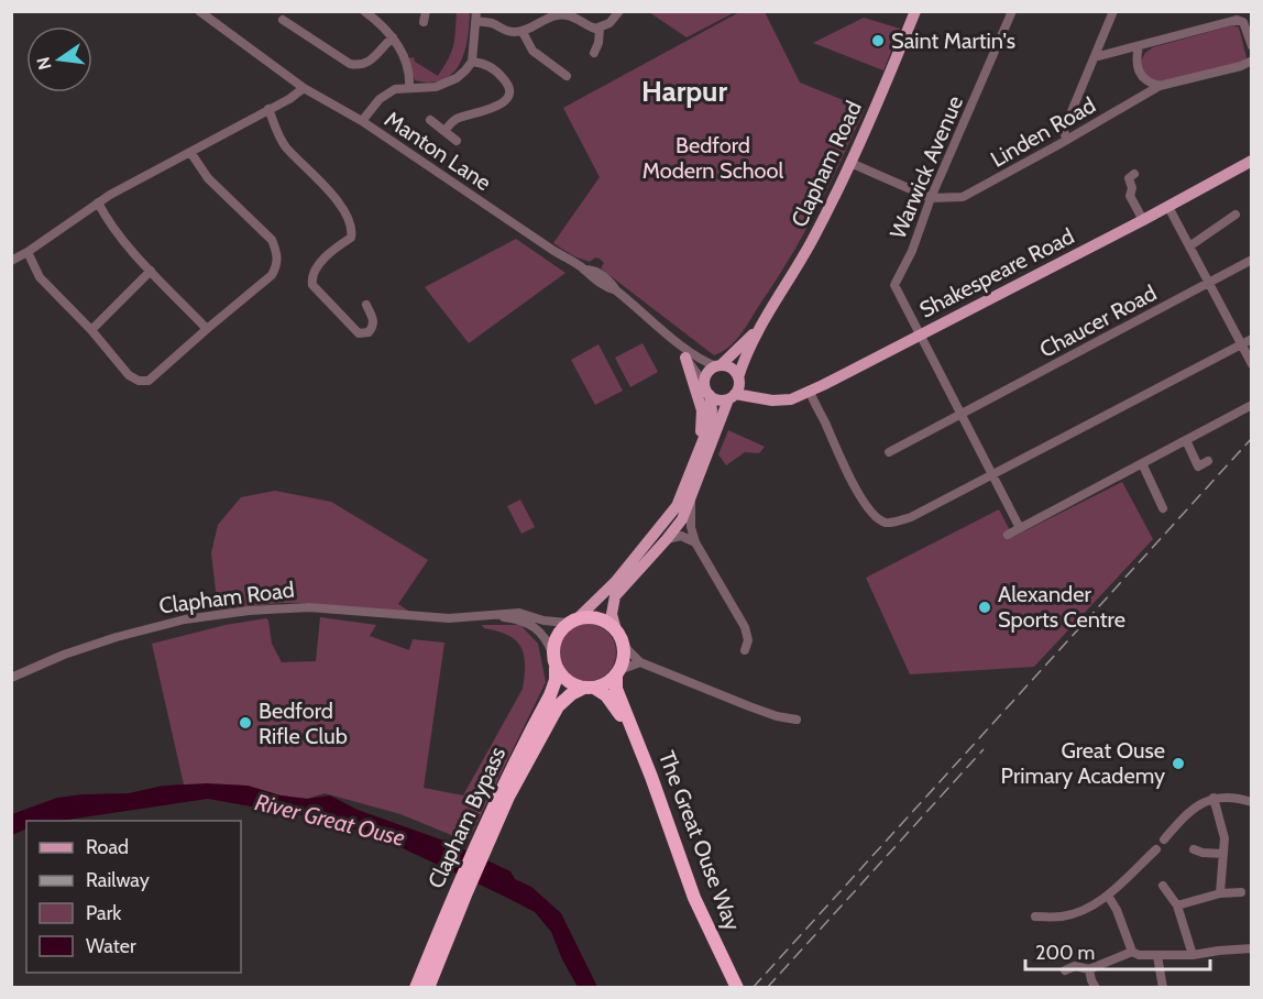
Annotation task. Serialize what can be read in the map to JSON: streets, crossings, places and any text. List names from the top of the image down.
{
  "streets": {
    "highway": ["Clapham Bypass", "The Great Ouse Way"],
    "main road": ["Clapham Road", "Shakespeare Road"],
    "street": [
      "Linden Road",
      "Manton Lane",
      "Warwick Avenue",
      "Chaucer Road"
    ]
  },
  "crossings": [
    ["Linden Road", "Clapham Road"],
    ["Linden Road", "Warwick Avenue"],
    ["Manton Lane", "Clapham Road"],
    ["Manton Lane", "Shakespeare Road"],
    ["Clapham Road", "Shakespeare Road"],
    ["Clapham Road", "Clapham Bypass"],
    ["Clapham Road", "The Great Ouse Way"],
    ["Warwick Avenue", "Shakespeare Road"],
    ["Warwick Avenue", "Chaucer Road"],
    ["Clapham Bypass", "The Great Ouse Way"]
  ],
  "districts": ["Harpur"],
  "water": ["River Great Ouse"],
  "parks": ["Bedford Modern School"],
  "places": [
    "Saint Martin's",
    "Alexander Sports Centre",
    "Bedford Rifle Club",
    "Great Ouse Primary Academy"
  ],
  "legend": [
    "Road",
    "Railway",
    "Park",
    "Water"
  ],
  "scale_bar": "200 m",
  "north": "left"
}
